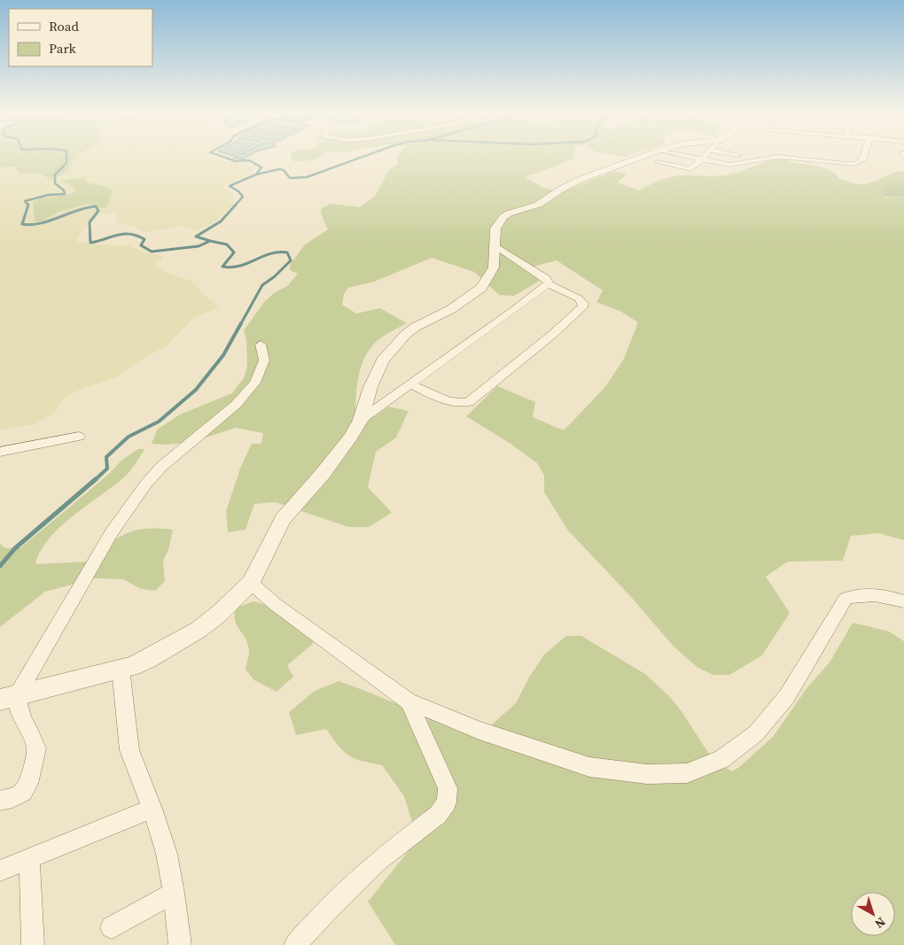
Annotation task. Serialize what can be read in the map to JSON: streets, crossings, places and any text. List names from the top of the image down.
{
  "legend": ["Road", "Park"],
  "north": "bottom right"
}
